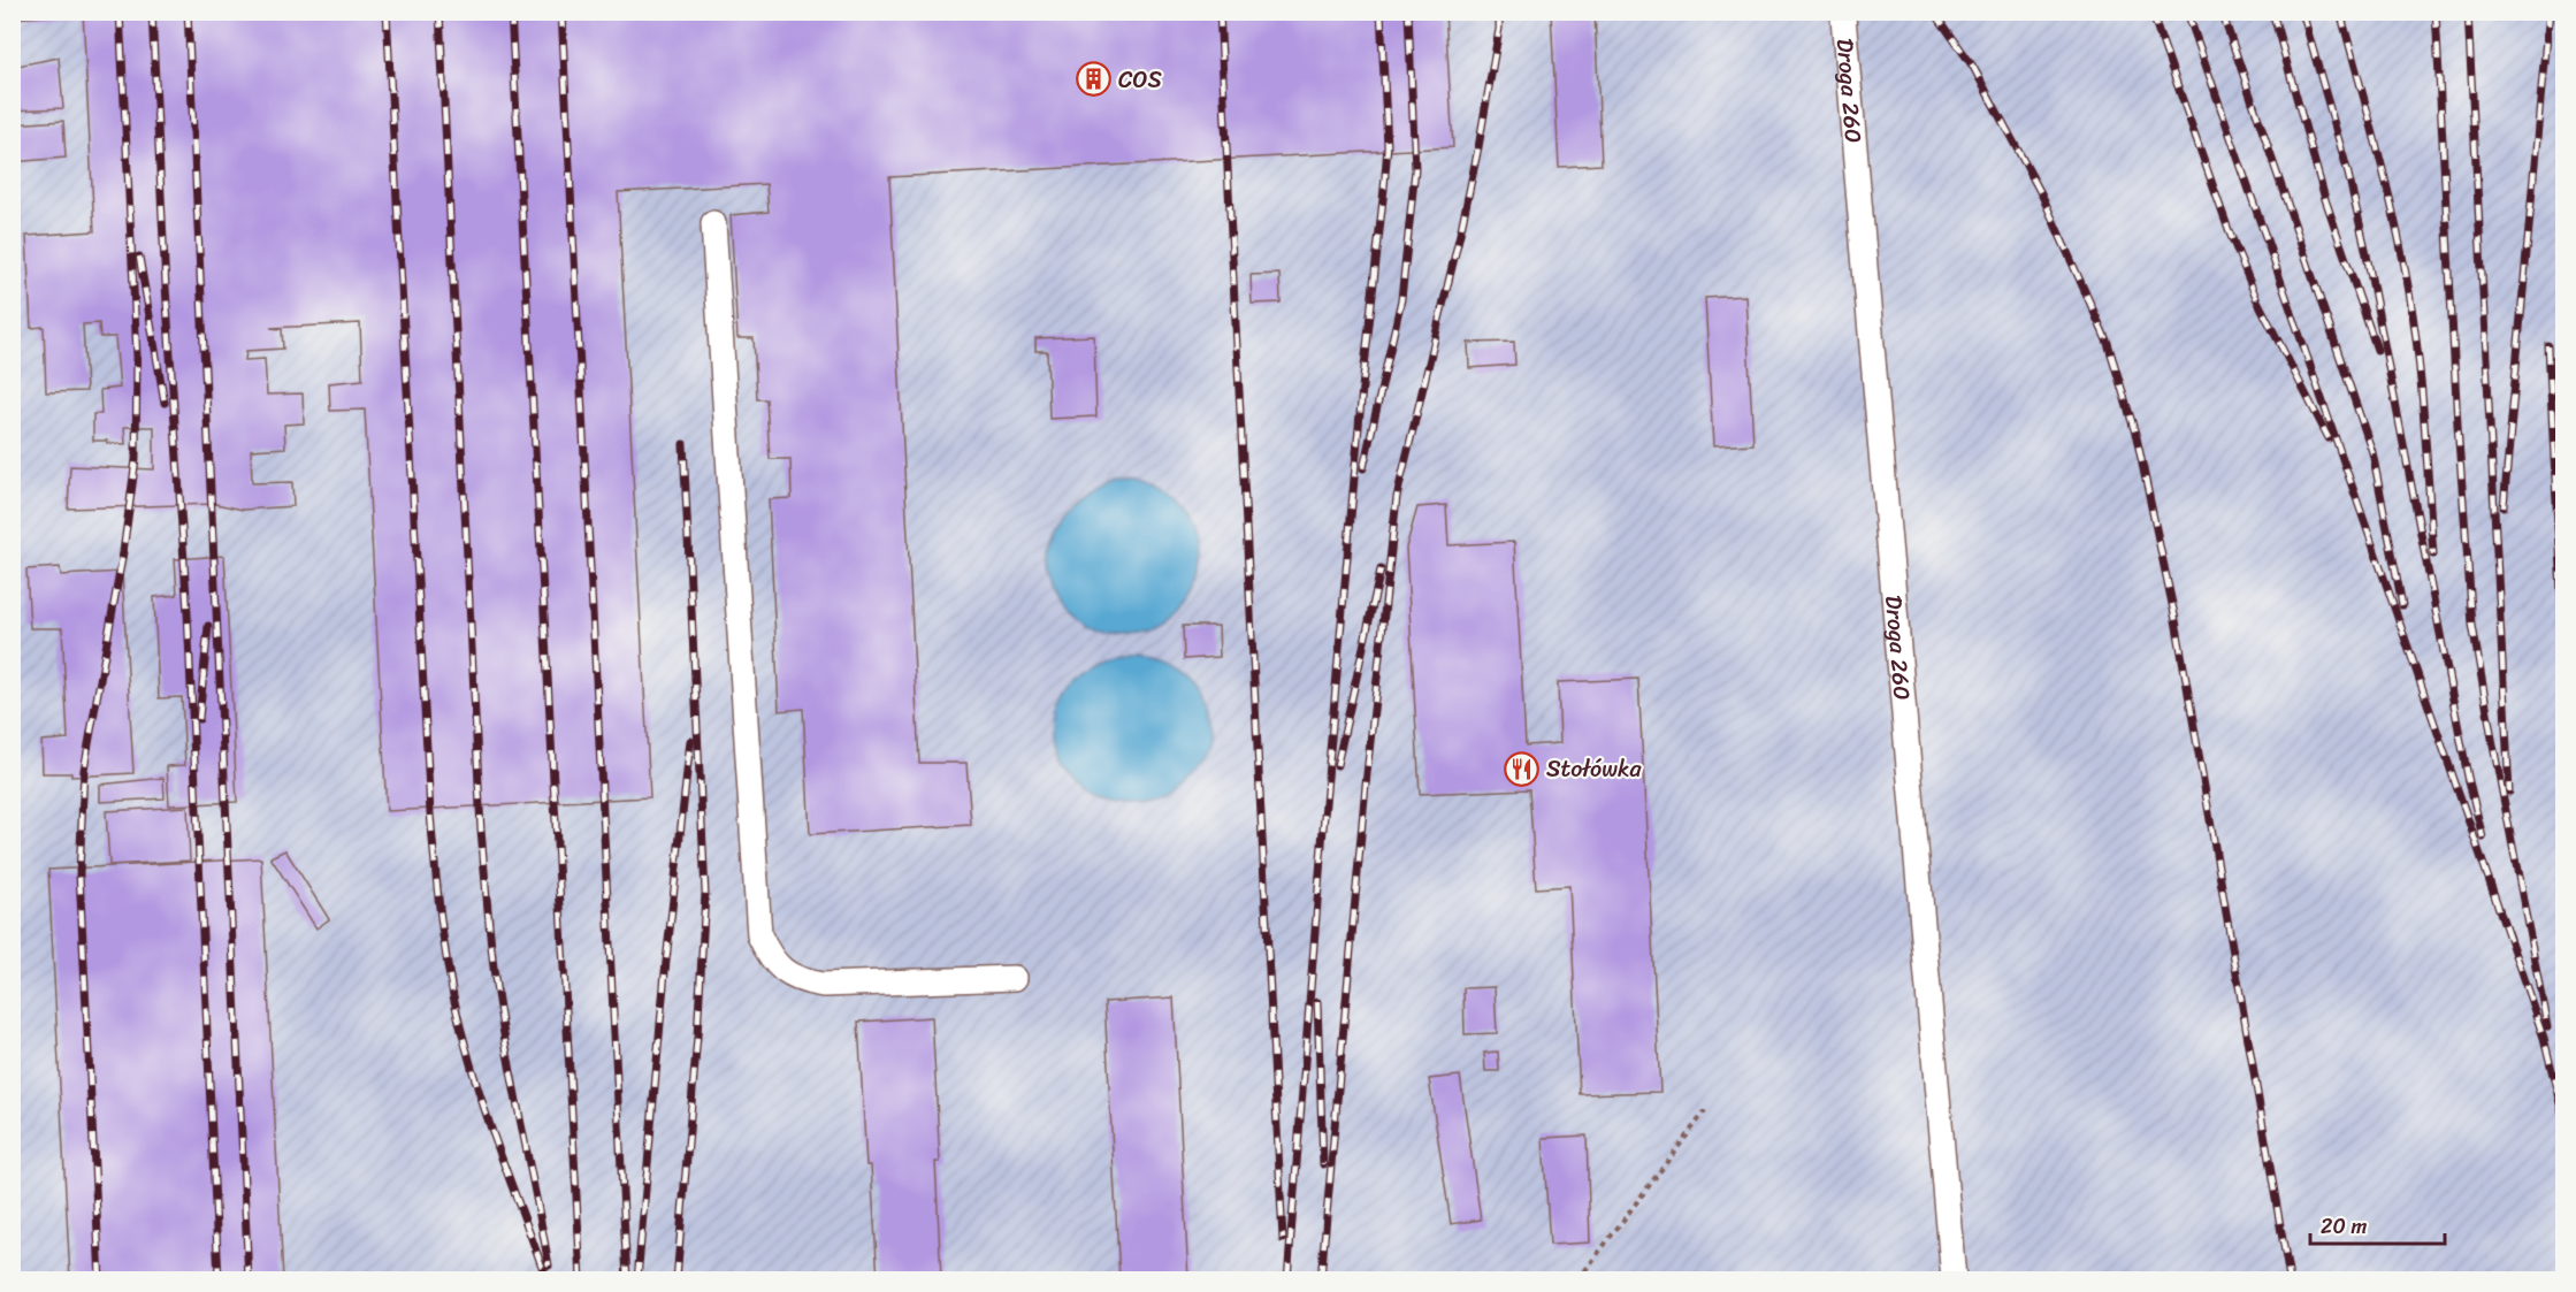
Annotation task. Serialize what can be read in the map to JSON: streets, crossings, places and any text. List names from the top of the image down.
{
  "streets": {
    "lane": ["Droga 260"]
  },
  "places": {
    "building": ["COS"],
    "restaurant": ["Stołówka"]
  },
  "scale_bar": "20 m"
}
